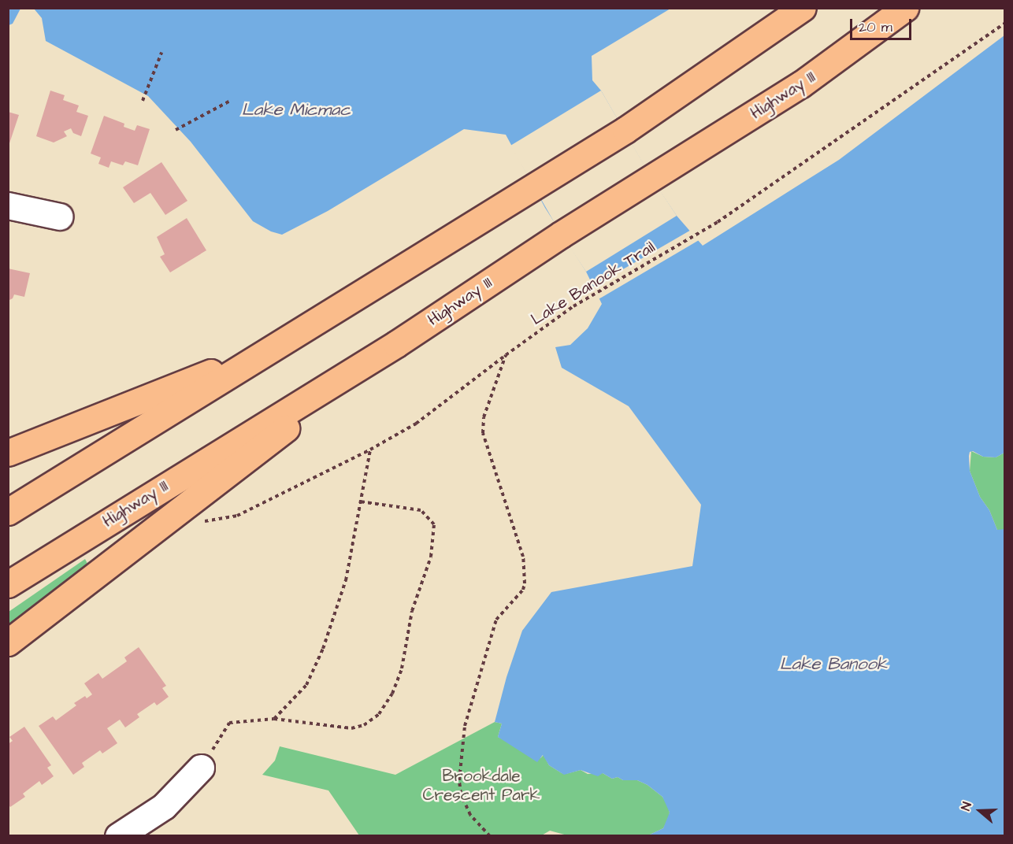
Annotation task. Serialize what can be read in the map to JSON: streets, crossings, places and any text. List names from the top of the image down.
{
  "streets": {
    "highway": ["Highway 111"],
    "path": ["Lake Banook Trail"]
  },
  "water": ["Lake Micmac", "Lake Banook"],
  "parks": ["Brookdale Crescent Park"],
  "scale_bar": "20 m",
  "north": "left"
}
